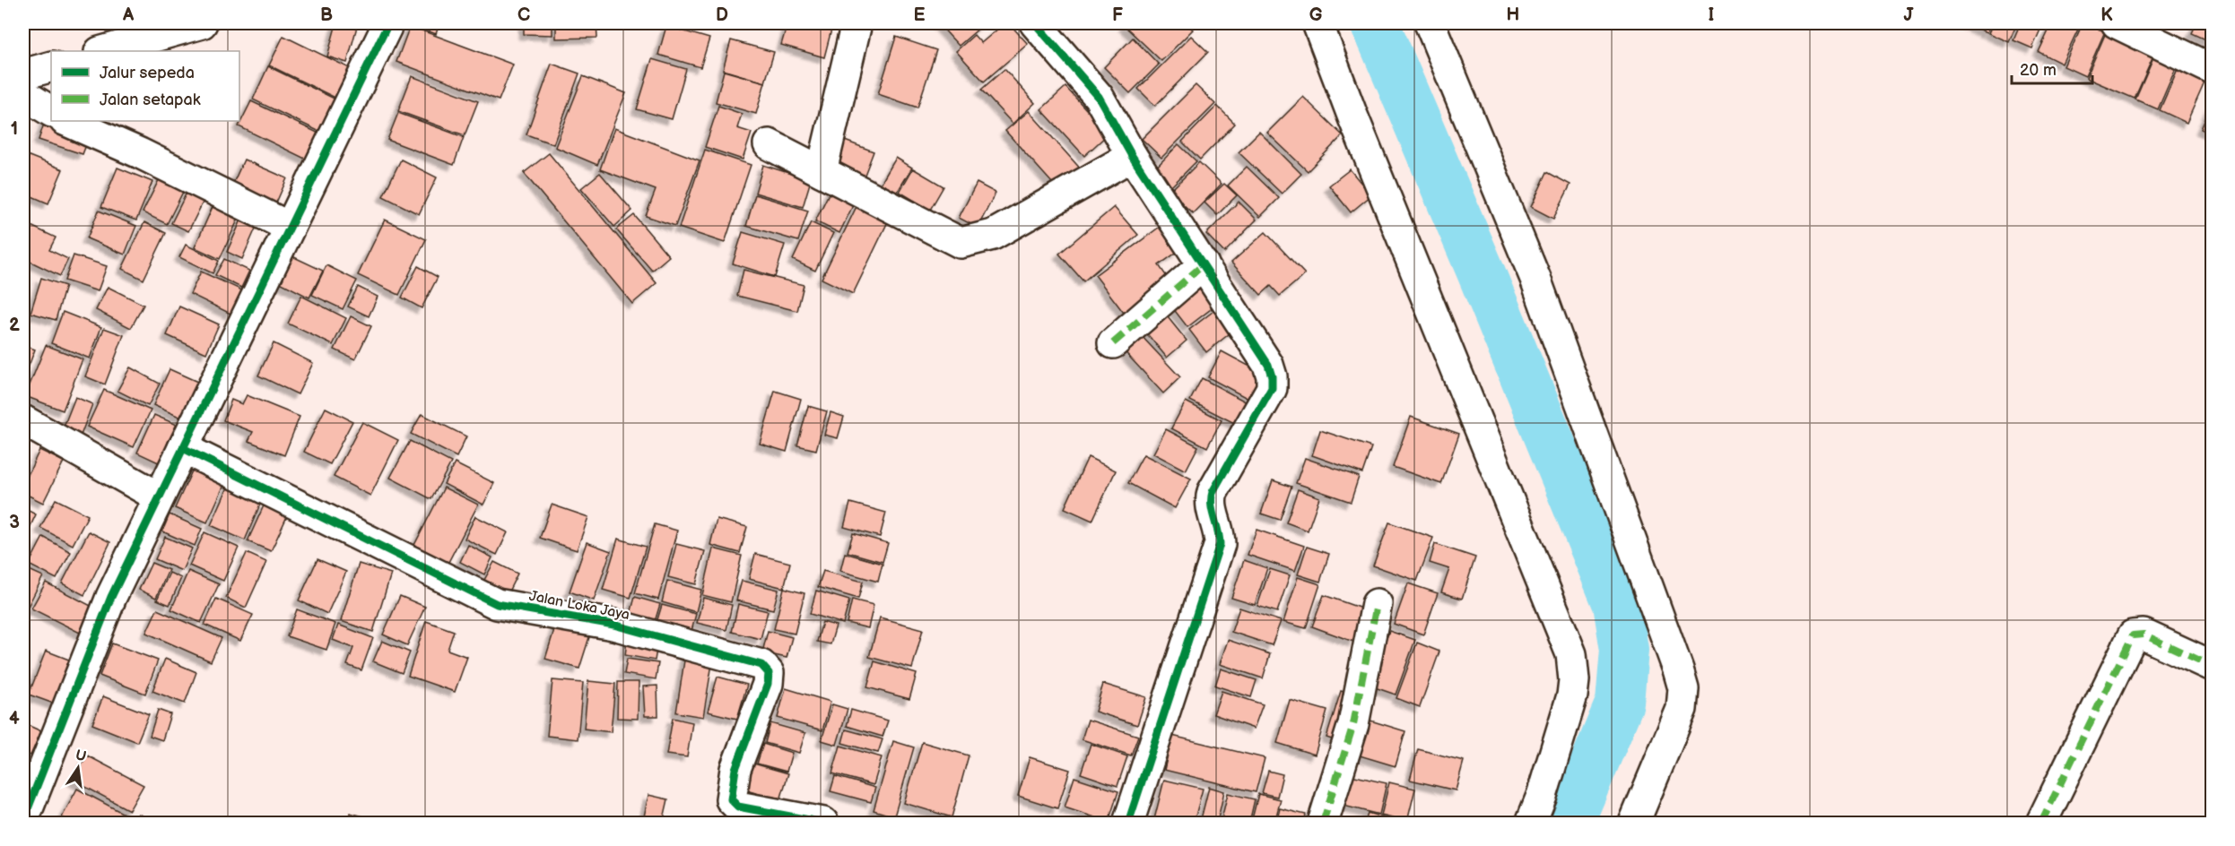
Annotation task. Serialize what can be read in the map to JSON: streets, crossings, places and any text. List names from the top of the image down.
{
  "streets": {
    "street": ["Jalan Loka Jaya"]
  },
  "legend": ["Jalur sepeda", "Jalan setapak"],
  "scale_bar": "20 m",
  "north": "top",
  "grid": {
    "columns": [
      "A",
      "B",
      "C",
      "D",
      "E",
      "F",
      "G",
      "H",
      "I",
      "J",
      "K"
    ],
    "rows": [
      "1",
      "2",
      "3",
      "4"
    ]
  }
}
